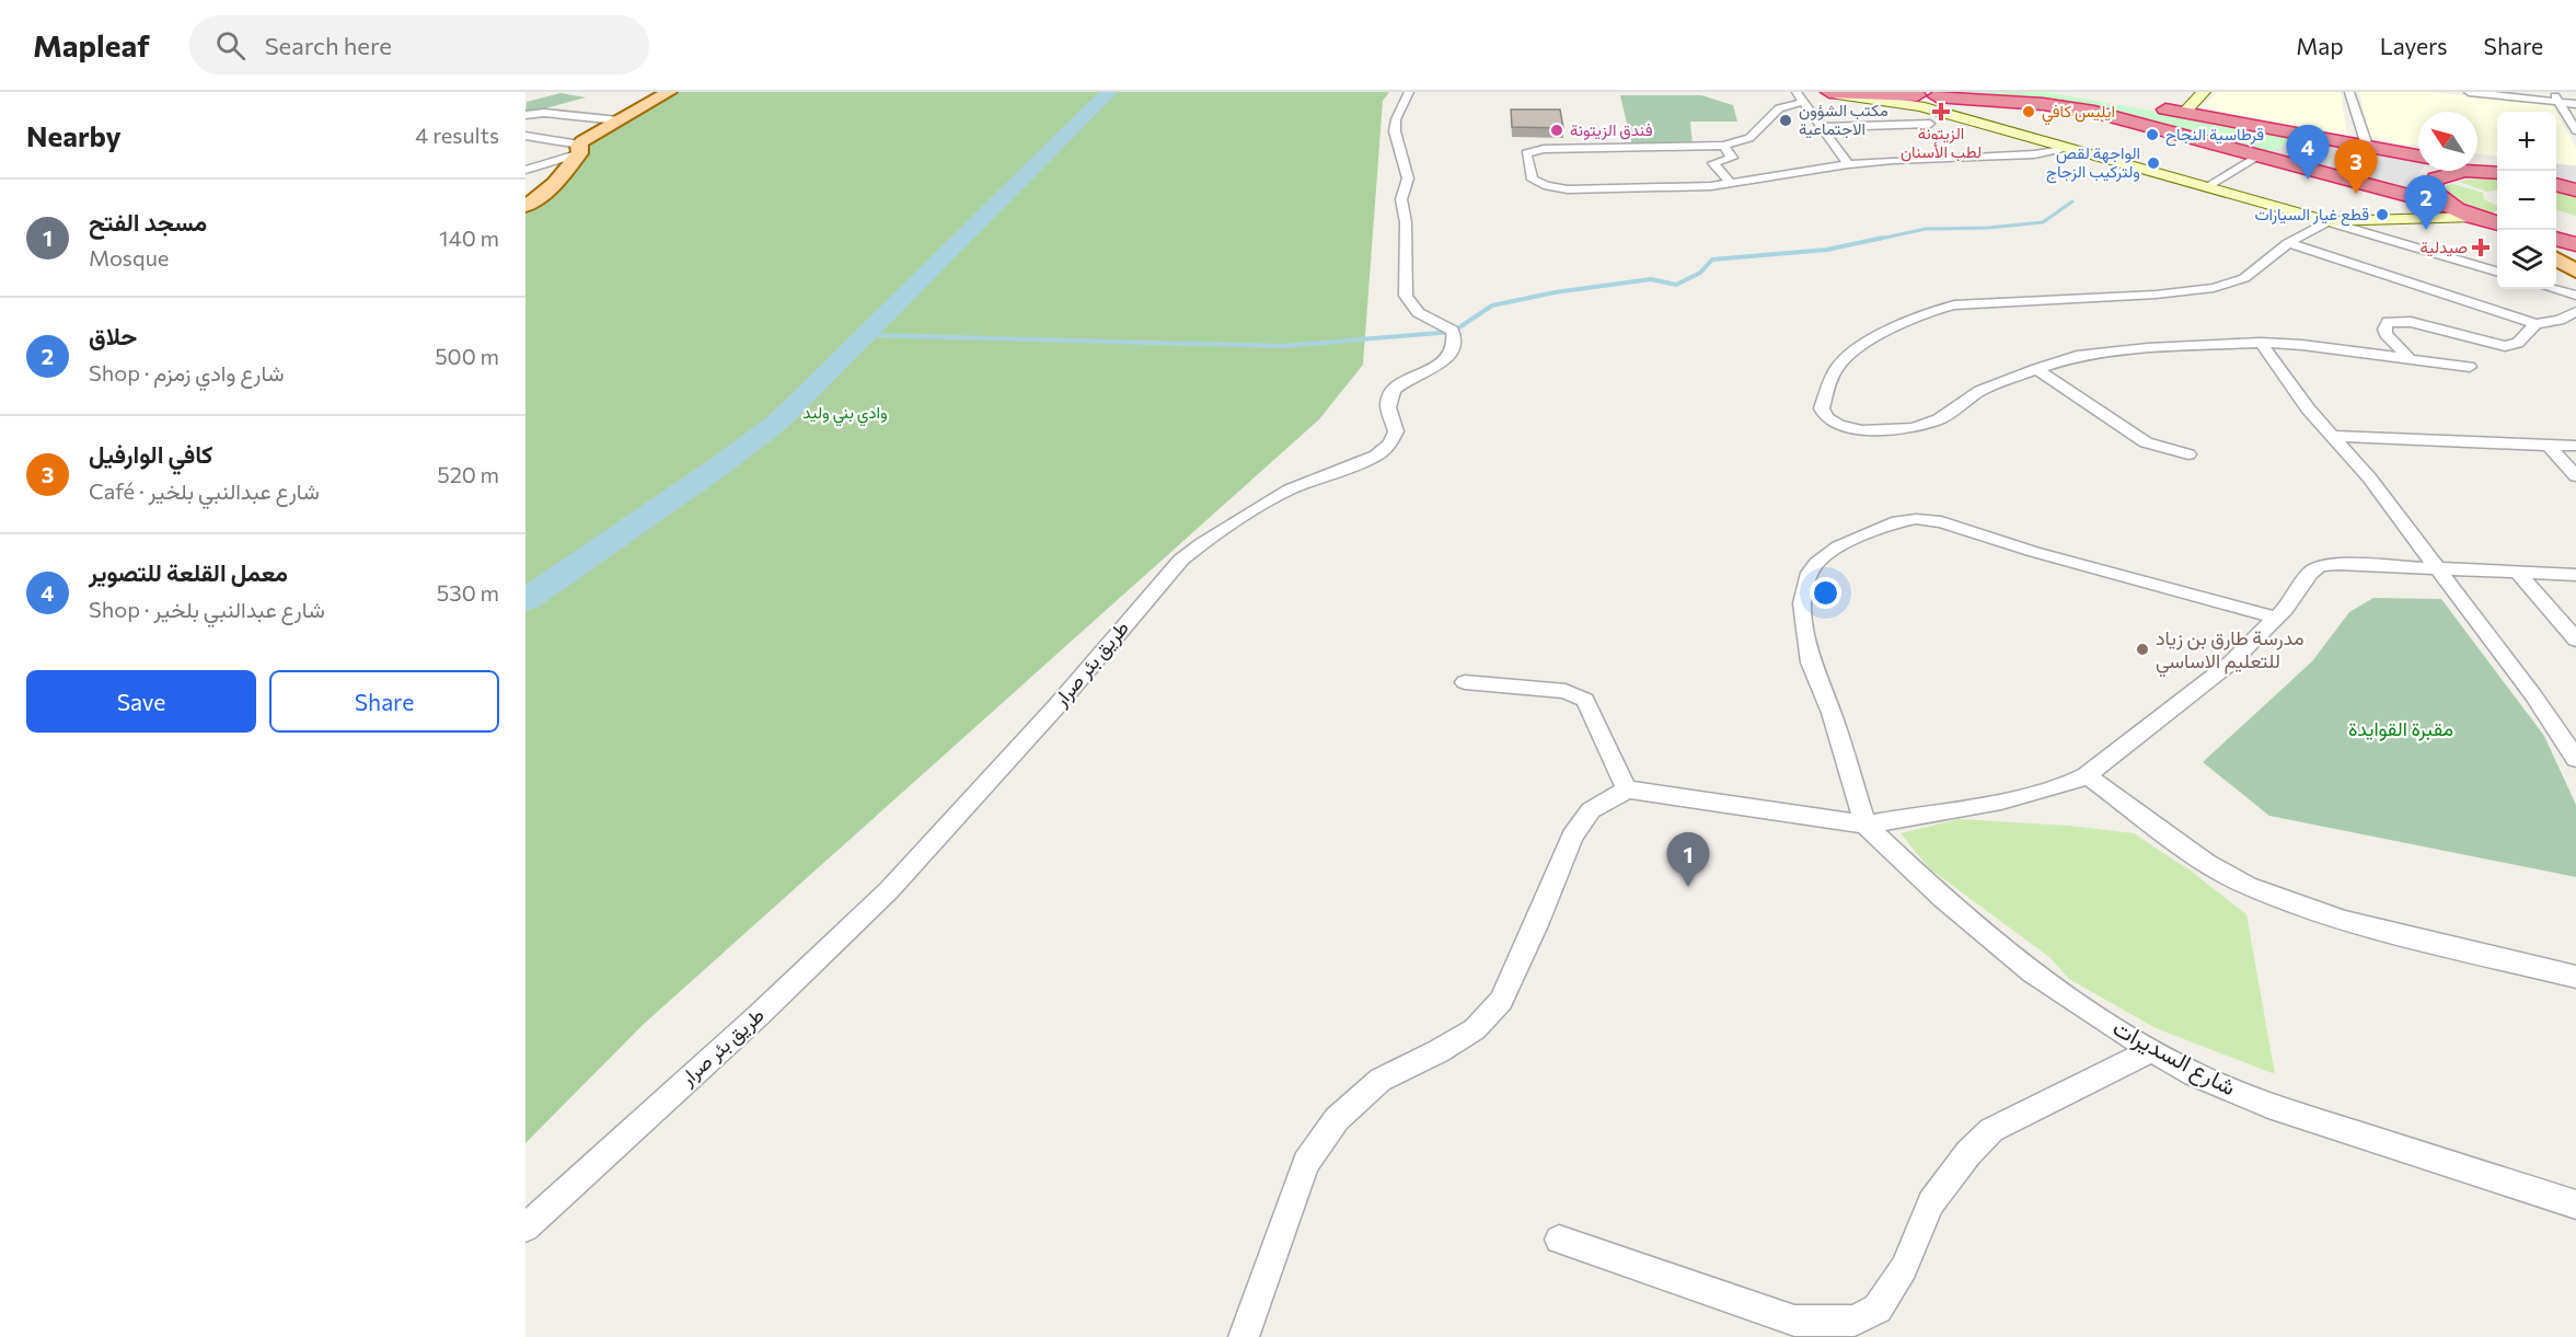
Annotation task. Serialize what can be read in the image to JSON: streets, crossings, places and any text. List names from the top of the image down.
{
  "streets": {
    "street": ["طريق بئر صرار", "شارع السديرات"]
  },
  "parks": ["وادي بني وليد", "مقبرة القوايدة"],
  "places": {
    "health": ["الزيتونة لطب الأسنان", "صيدلية"],
    "other": [
      "ايليس كافي",
      "مكتب الشؤون الاجتماعية",
      "فندق الزيتونة",
      "قرطاسية النجاح",
      "الواجهة لقص ولتركيب الزجاج",
      "قطع غيار السيارات",
      "مدرسة طارق بن زياد للتعليم الاساسي"
    ]
  },
  "north": "top left",
  "page": {
    "header": "Mapleaf",
    "search": "Search here",
    "nav": ["Map", "Layers", "Share"],
    "heading": ["Nearby", "4 results"],
    "map_buttons": ["+", "−"],
    "pins": [
      "4",
      "3",
      "2",
      "1"
    ],
    "list": [
      {
        "mark": "1",
        "name": "مسجد الفتح",
        "note": "Mosque",
        "value": "140 m"
      },
      {
        "mark": "2",
        "name": "حلاق",
        "note": "Shop · شارع وادي زمزم",
        "value": "500 m"
      },
      {
        "mark": "3",
        "name": "كافي الوارفيل",
        "note": "Café · شارع عبدالنبي بلخير",
        "value": "520 m"
      },
      {
        "mark": "4",
        "name": "معمل القلعة للتصوير",
        "note": "Shop · شارع عبدالنبي بلخير",
        "value": "530 m"
      }
    ],
    "buttons": ["Save", "Share"]
  }
}
